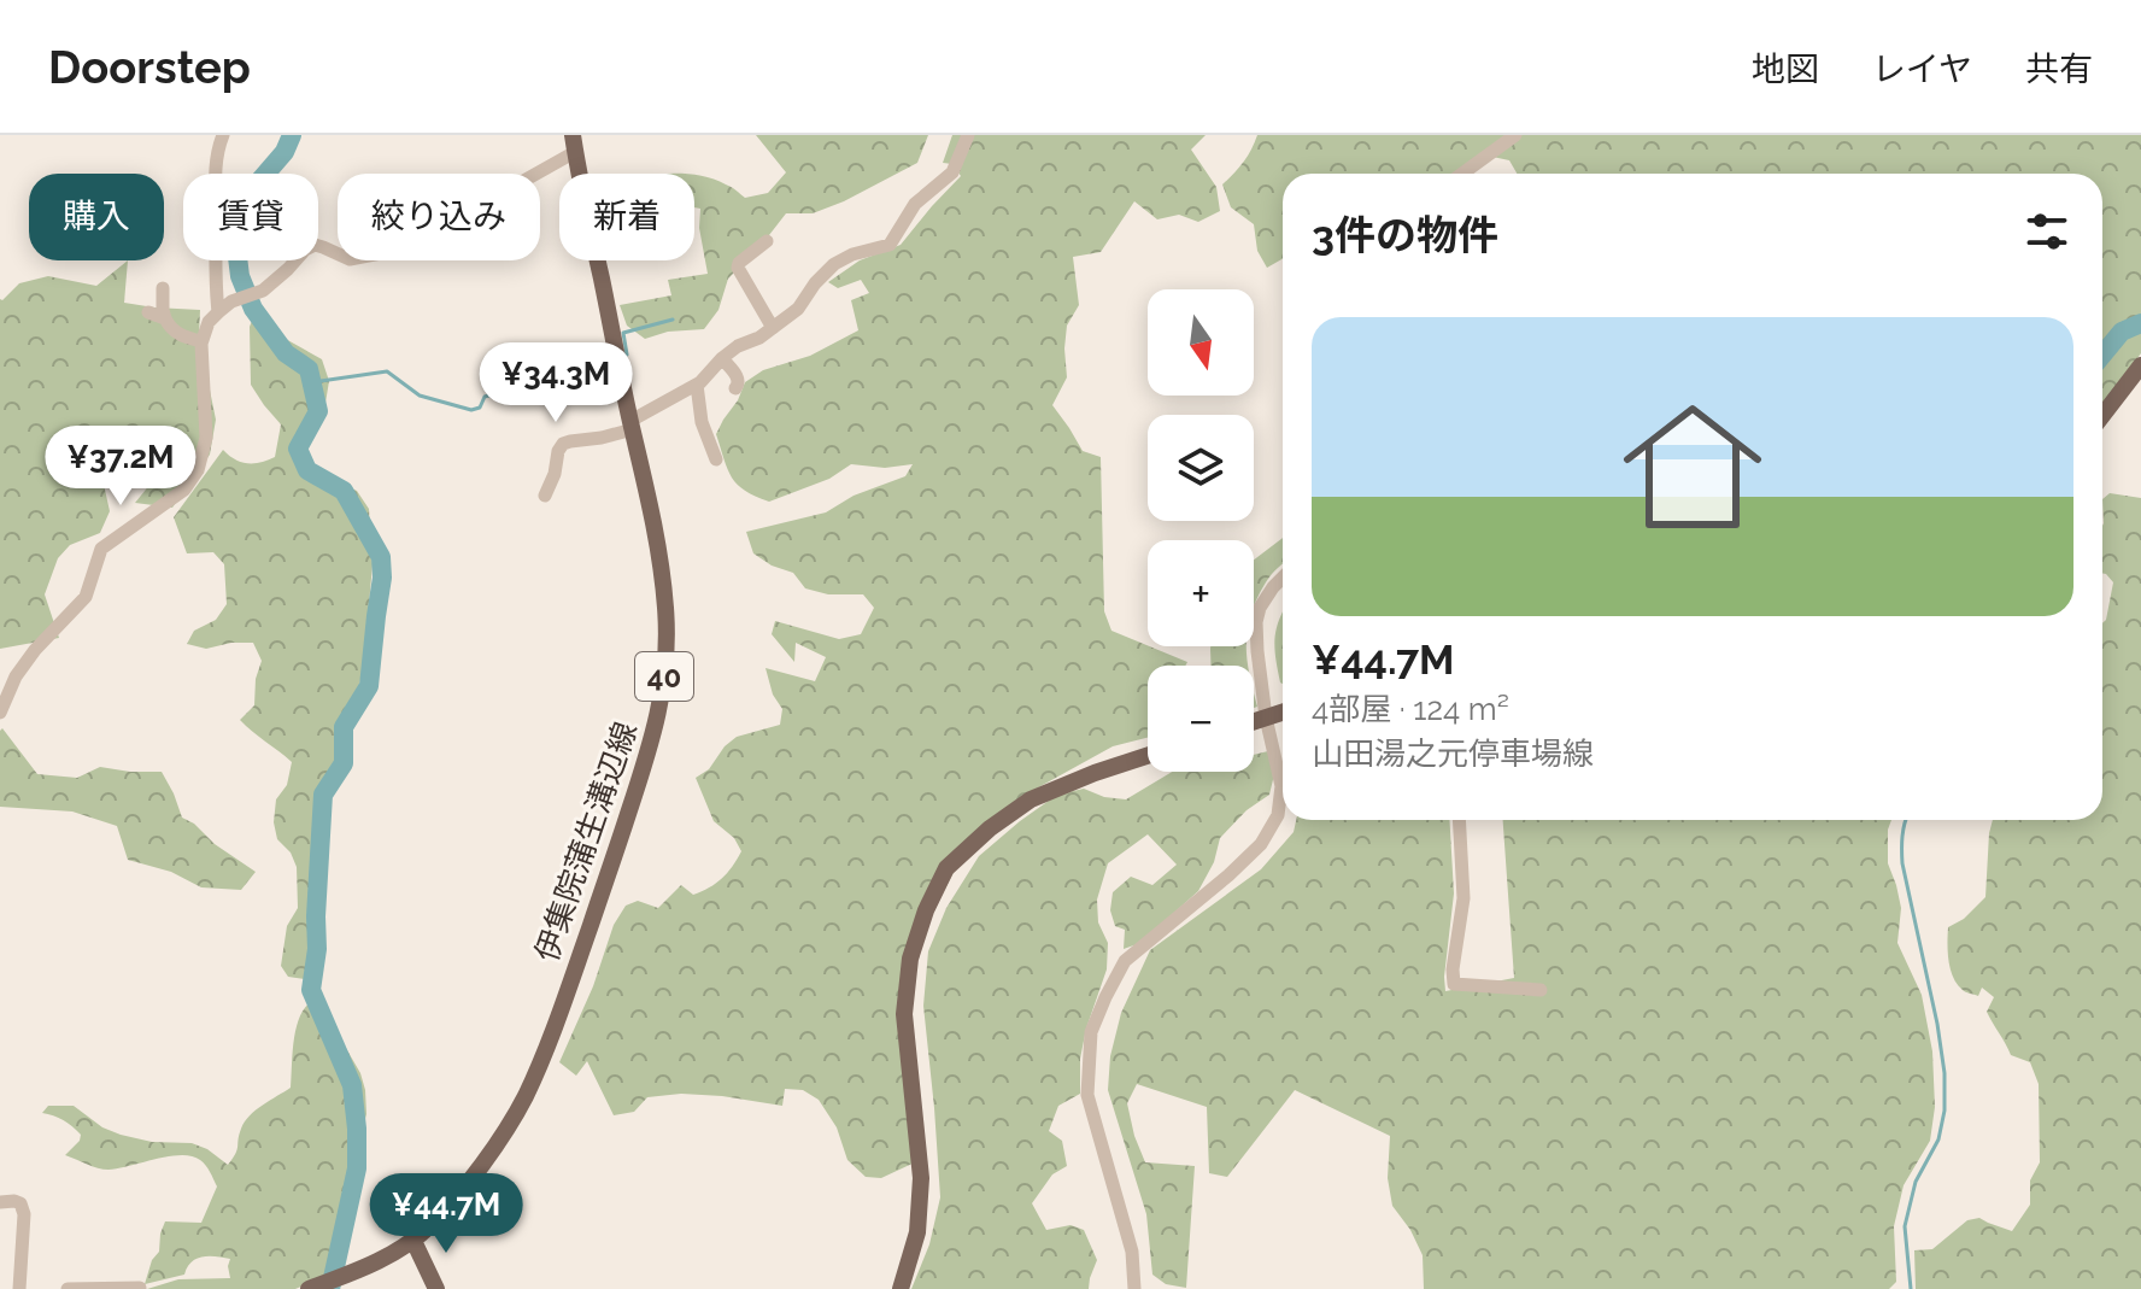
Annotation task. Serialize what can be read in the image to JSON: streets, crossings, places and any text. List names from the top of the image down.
{
  "streets": {
    "main road": ["40", "伊集院蒲生溝辺線"]
  },
  "north": "bottom",
  "page": {
    "header": "Doorstep",
    "nav": ["地図", "レイヤ", "共有"],
    "chip": [
      "購入",
      "賃貸",
      "絞り込み",
      "新着"
    ],
    "heading": "3件の物件",
    "map_buttons": ["+", "−"],
    "list": [
      {
        "name": "¥44.7M",
        "note": "4部屋 · 124 m² · 山田湯之元停車場線"
      }
    ],
    "price": ["¥34.3M", "¥37.2M", "¥44.7M"]
  }
}
